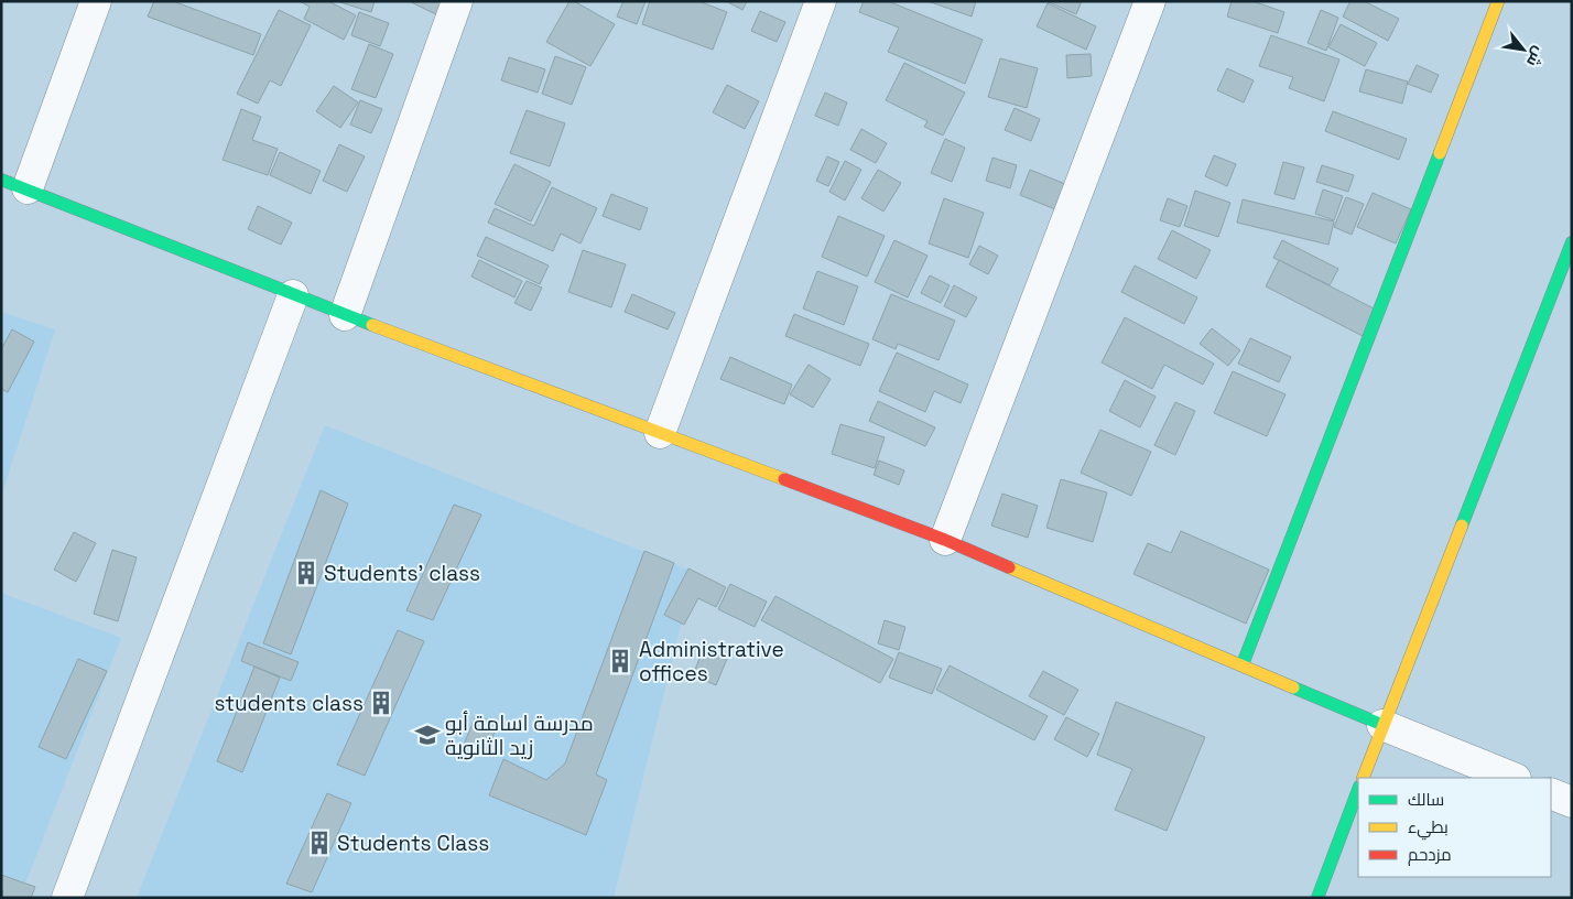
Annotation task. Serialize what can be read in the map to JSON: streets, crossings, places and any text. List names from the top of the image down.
{
  "places": {
    "building": [
      "Students' class",
      "Administrative offices",
      "students class",
      "Students Class"
    ],
    "school or university": ["مدرسة اسامة أبو زيد الثانوية"]
  },
  "legend": ["سالك", "بطيء", "مزدحم"],
  "north": "bottom right"
}
